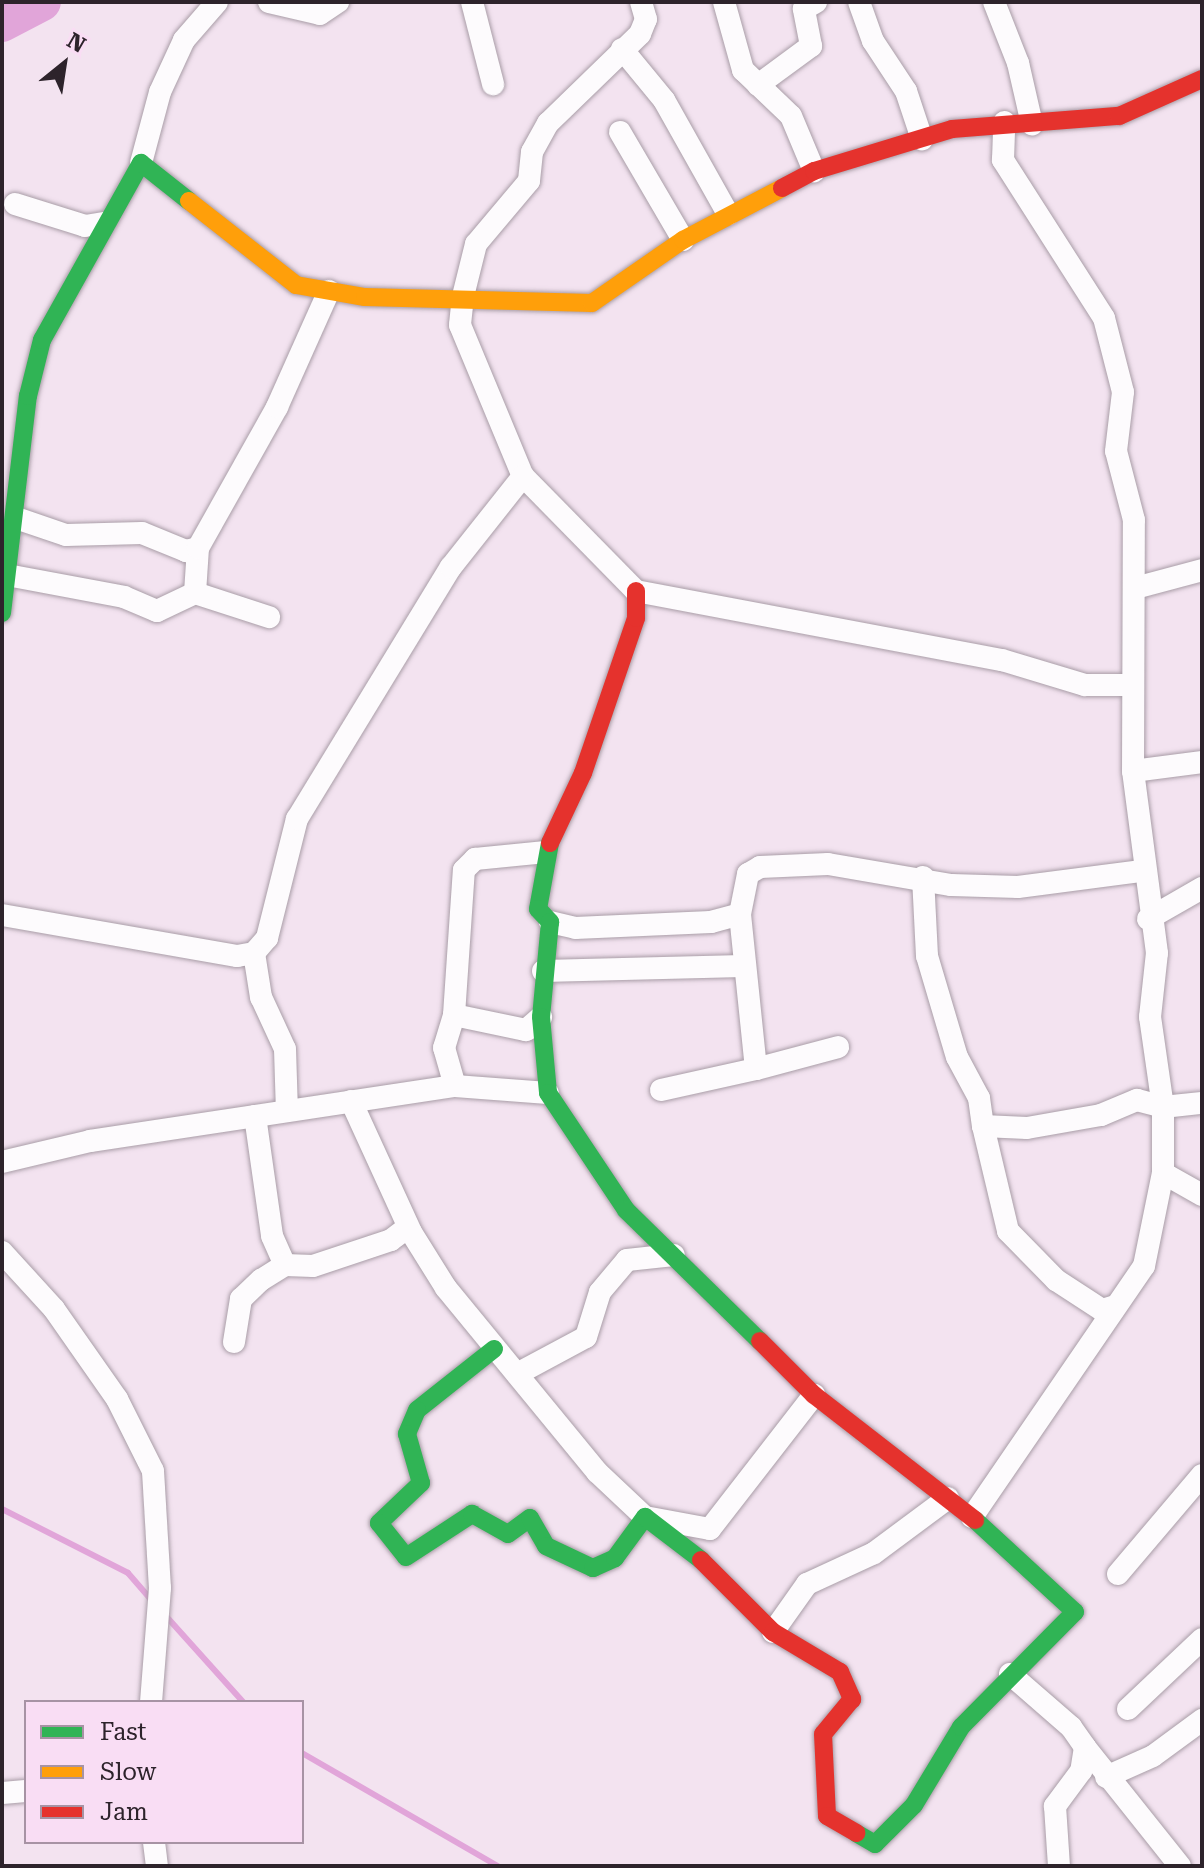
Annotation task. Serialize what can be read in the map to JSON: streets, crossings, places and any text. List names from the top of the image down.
{
  "legend": ["Fast", "Slow", "Jam"],
  "north": "top right"
}
